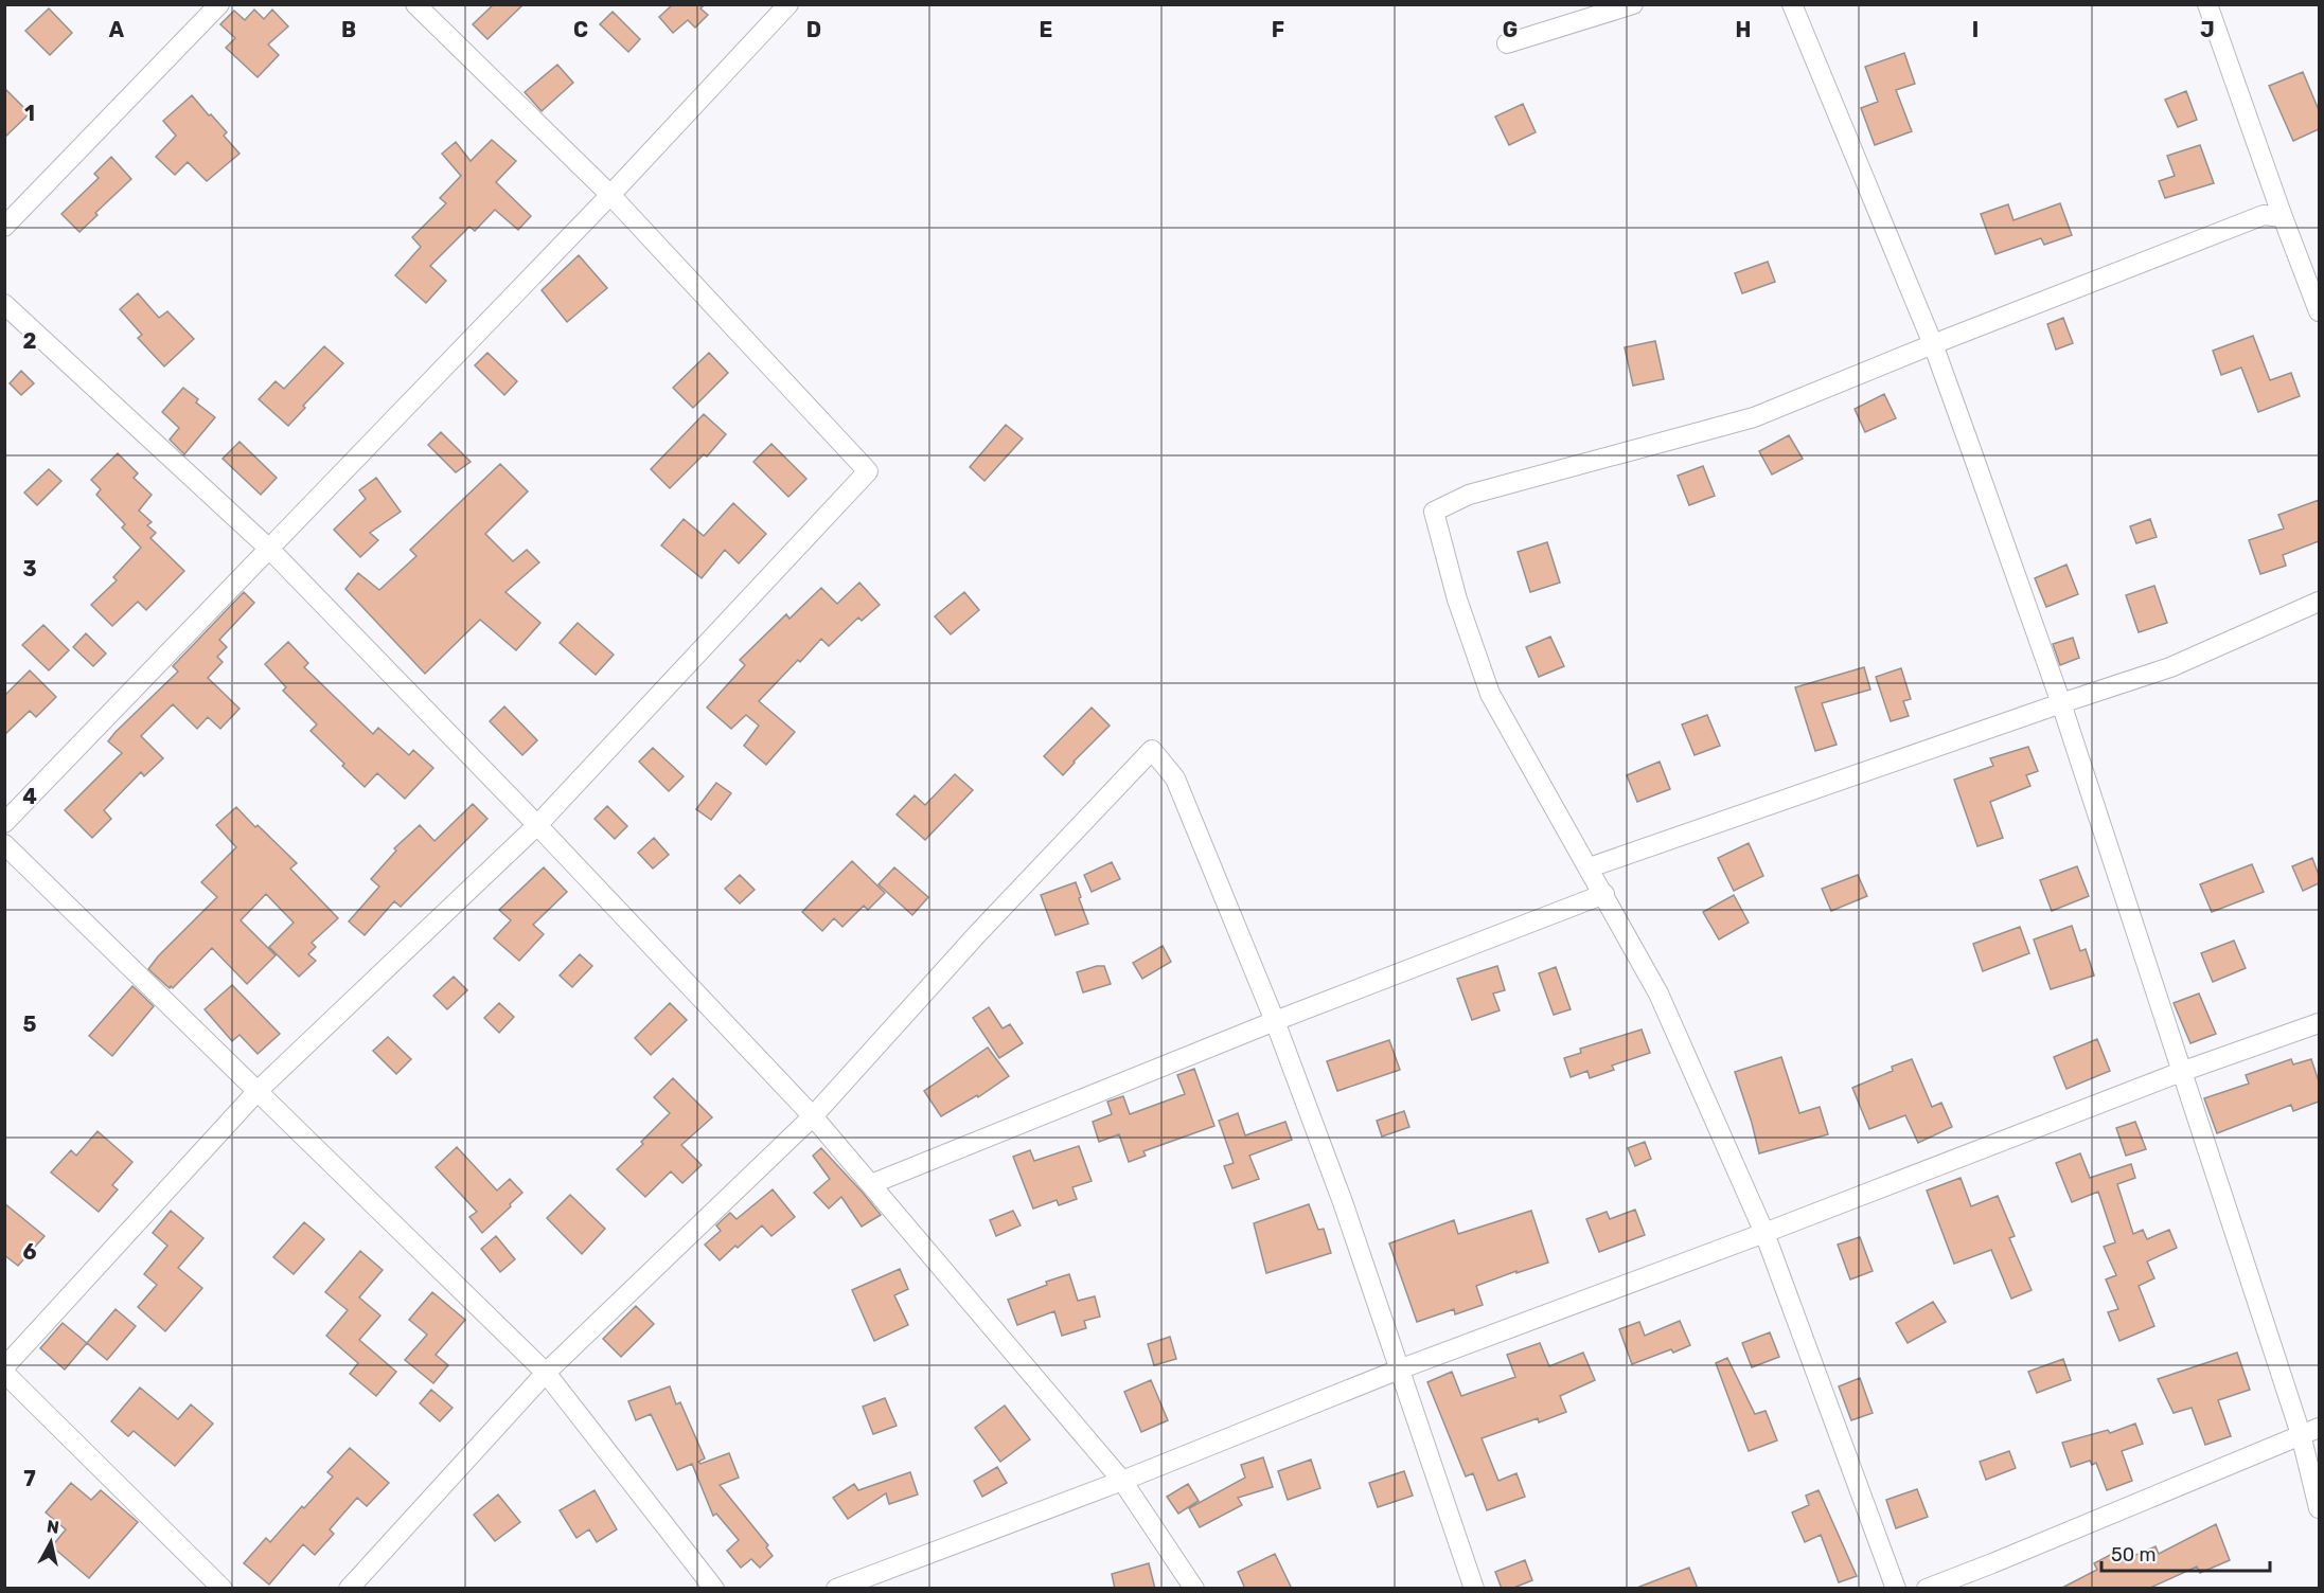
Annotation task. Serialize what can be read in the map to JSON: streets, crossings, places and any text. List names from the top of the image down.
{
  "scale_bar": "50 m",
  "north": "top",
  "grid": {
    "columns": [
      "A",
      "B",
      "C",
      "D",
      "E",
      "F",
      "G",
      "H",
      "I",
      "J"
    ],
    "rows": [
      "1",
      "2",
      "3",
      "4",
      "5",
      "6",
      "7"
    ]
  }
}
